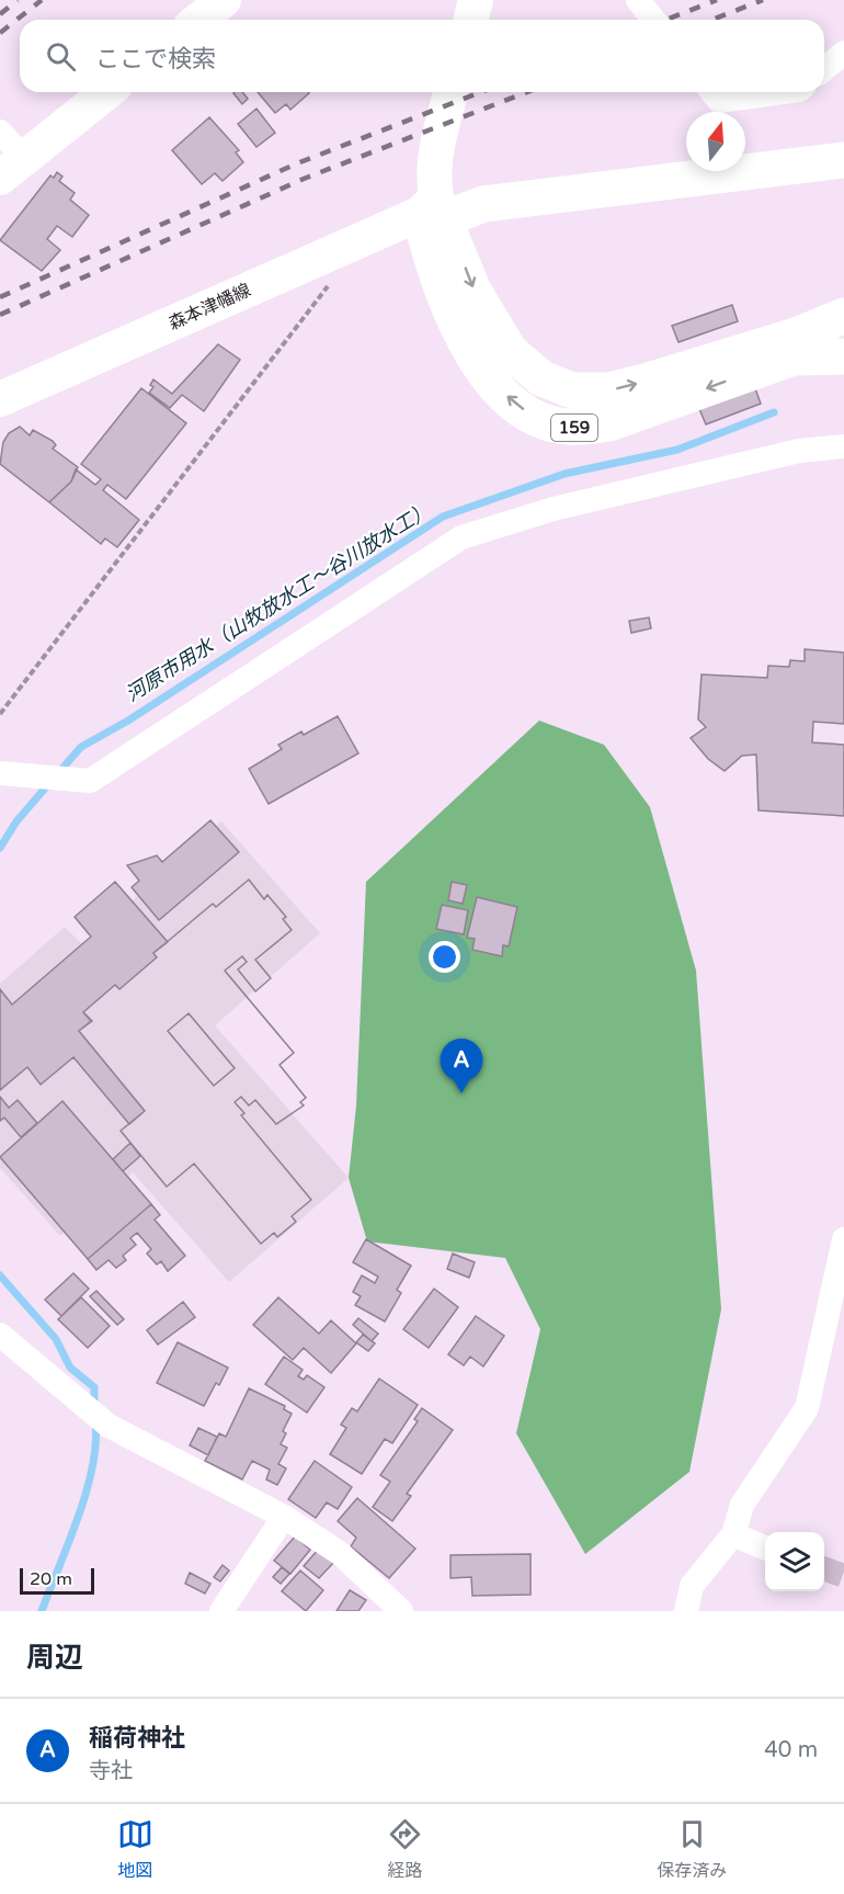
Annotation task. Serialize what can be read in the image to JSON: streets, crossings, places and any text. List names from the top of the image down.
{
  "streets": {
    "highway": ["159"],
    "main road": ["森本津幡線"]
  },
  "crossings": [
    ["森本津幡線", "159"]
  ],
  "water": ["河原市用水（山牧放水工～谷川放水工）"],
  "scale_bar": "20 m",
  "north": "top",
  "page": {
    "search": "ここで検索",
    "pins": "A",
    "scale": "20 m",
    "heading": "周辺",
    "list": [
      {
        "mark": "A",
        "name": "稲荷神社",
        "note": "寺社",
        "value": "40 m"
      }
    ],
    "nav": ["地図", "経路", "保存済み"]
  }
}
